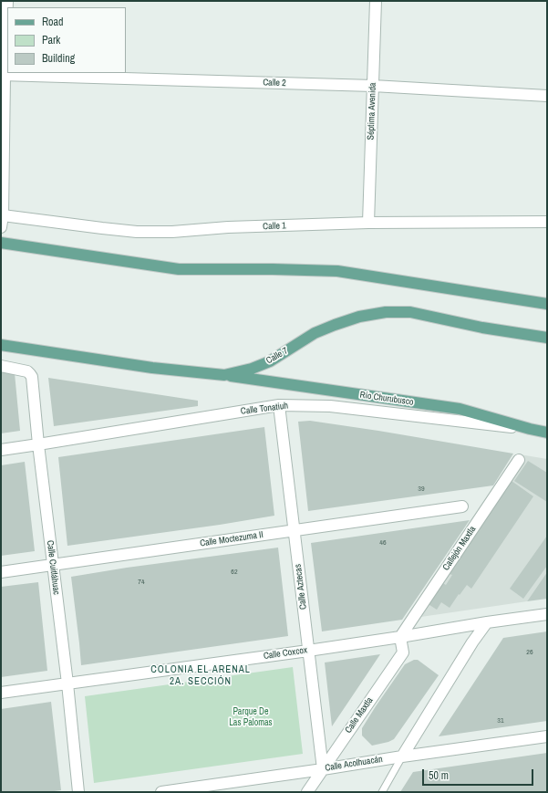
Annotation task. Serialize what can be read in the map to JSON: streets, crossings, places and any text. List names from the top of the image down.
{
  "streets": {
    "main road": ["Calle 7", "Río Churubusco"],
    "street": [
      "Calle 2",
      "Séptima Avenida",
      "Calle 1",
      "Calle Tonatiuh",
      "Calle Moctezuma II",
      "Callejón Maxtla",
      "Calle Cuitláhuac",
      "Calle Aztecas",
      "Calle Coxcox",
      "Calle Maxtla",
      "Calle Acolhuacán"
    ]
  },
  "crossings": [
    ["Calle 2", "Séptima Avenida"],
    ["Séptima Avenida", "Calle 1"],
    ["Calle 7", "Río Churubusco"],
    ["Río Churubusco", "Calle Tonatiuh"],
    ["Calle Tonatiuh", "Calle Cuitláhuac"],
    ["Calle Tonatiuh", "Calle Aztecas"],
    ["Calle Moctezuma II", "Calle Cuitláhuac"],
    ["Calle Moctezuma II", "Calle Aztecas"],
    ["Callejón Maxtla", "Calle Coxcox"],
    ["Callejón Maxtla", "Calle Maxtla"],
    ["Calle Cuitláhuac", "Calle Coxcox"],
    ["Calle Aztecas", "Calle Coxcox"],
    ["Calle Aztecas", "Calle Maxtla"],
    ["Calle Aztecas", "Calle Acolhuacán"],
    ["Calle Coxcox", "Calle Maxtla"],
    ["Calle Maxtla", "Calle Acolhuacán"]
  ],
  "districts": ["COLONIA EL ARENAL 2A. SECCIÓN"],
  "parks": ["Parque De Las Palomas"],
  "house_numbers": [
    "39",
    "46",
    "62",
    "74",
    "26",
    "31"
  ],
  "legend": ["Road", "Park", "Building"],
  "scale_bar": "50 m"
}
